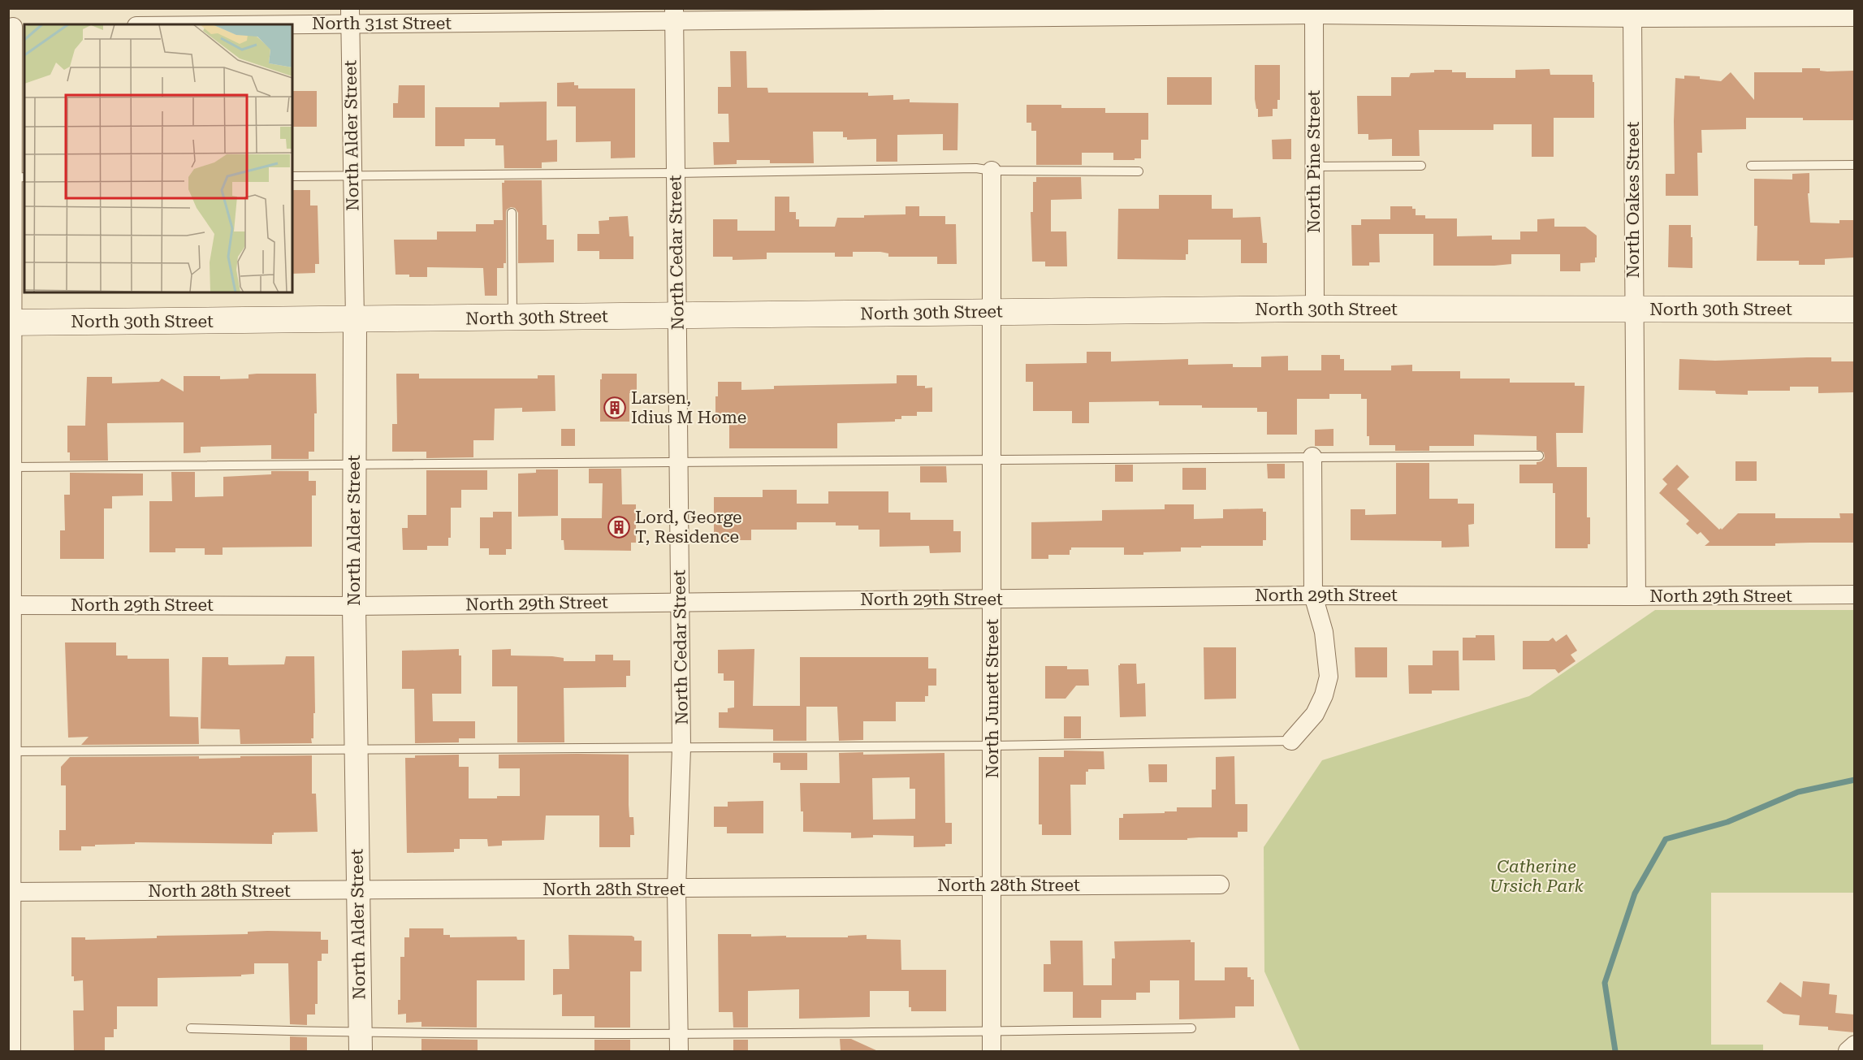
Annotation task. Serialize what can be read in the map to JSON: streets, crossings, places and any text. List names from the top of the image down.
{
  "streets": {
    "main road": ["North 30th Street"],
    "street": [
      "North 31st Street",
      "North Alder Street",
      "North Pine Street",
      "North Oakes Street",
      "North Cedar Street",
      "North 29th Street",
      "North Junett Street",
      "North 28th Street"
    ]
  },
  "crossings": [
    ["North 31st Street", "North Alder Street"],
    ["North 31st Street", "North Pine Street"],
    ["North 31st Street", "North Oakes Street"],
    ["North 31st Street", "North Cedar Street"],
    ["North Alder Street", "North 30th Street"],
    ["North Alder Street", "North 29th Street"],
    ["North Alder Street", "North 28th Street"],
    ["North Pine Street", "North 30th Street"],
    ["North Oakes Street", "North 30th Street"],
    ["North Oakes Street", "North 29th Street"],
    ["North Cedar Street", "North 30th Street"],
    ["North Cedar Street", "North 29th Street"],
    ["North Cedar Street", "North 28th Street"],
    ["North 30th Street", "North Junett Street"],
    ["North 29th Street", "North Junett Street"],
    ["North Junett Street", "North 28th Street"]
  ],
  "parks": ["Catherine Ursich Park"],
  "places": {
    "building": ["Larsen, Idius M Home", "Lord, George T, Residence"]
  }
}
